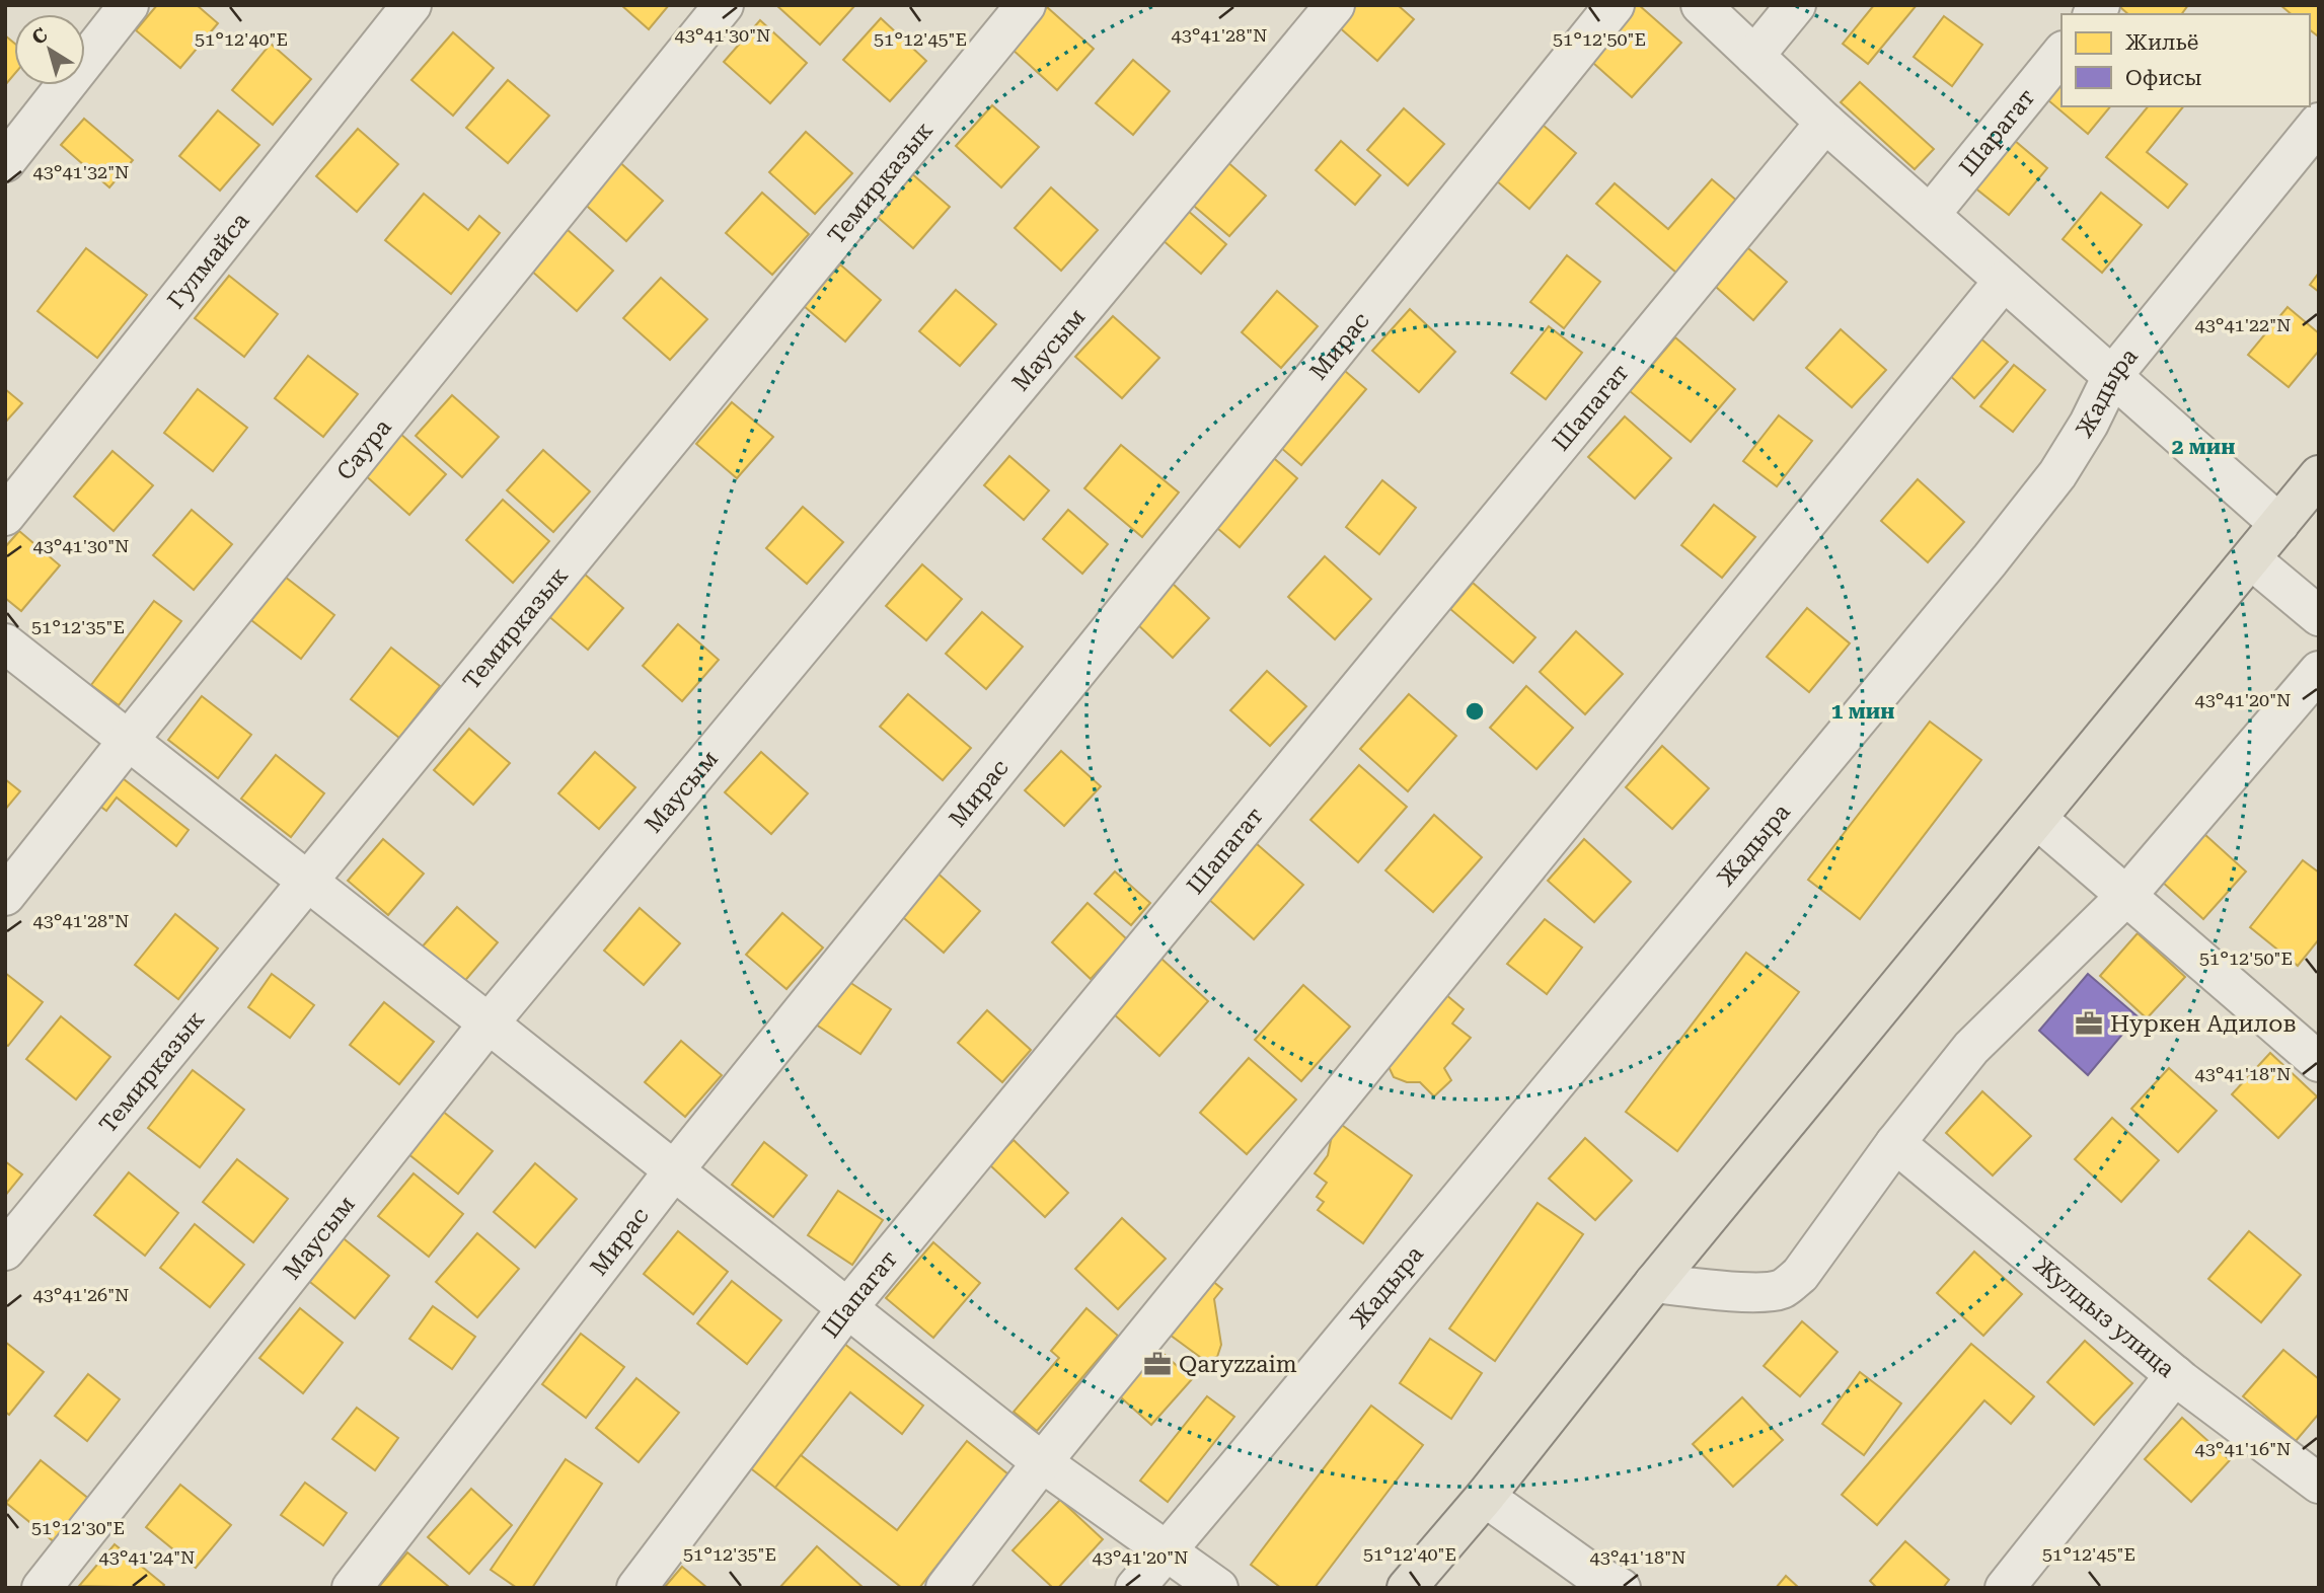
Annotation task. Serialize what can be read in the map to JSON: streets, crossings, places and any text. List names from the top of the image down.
{
  "streets": {
    "street": [
      "Шарагат",
      "Темирказык",
      "Гулмайса",
      "Мирас",
      "Маусым",
      "Жадыра",
      "Шапагат",
      "Саура",
      "Жулдыз улица"
    ]
  },
  "places": {
    "office": ["Нуркен Адилов", "Qaryzzaim"]
  },
  "legend": ["Жильё", "Офисы"],
  "north": "top left",
  "coordinates": [
    "43°41'30\"N",
    "43°41'28\"N",
    "51°12'40\"E",
    "51°12'45\"E",
    "51°12'50\"E",
    "43°41'32\"N",
    "43°41'22\"N",
    "51°12'35\"E",
    "43°41'20\"N",
    "43°41'18\"N",
    "43°41'26\"N",
    "43°41'16\"N",
    "51°12'30\"E",
    "43°41'24\"N"
  ],
  "rings": ["2 мин", "1 мин"]
}
